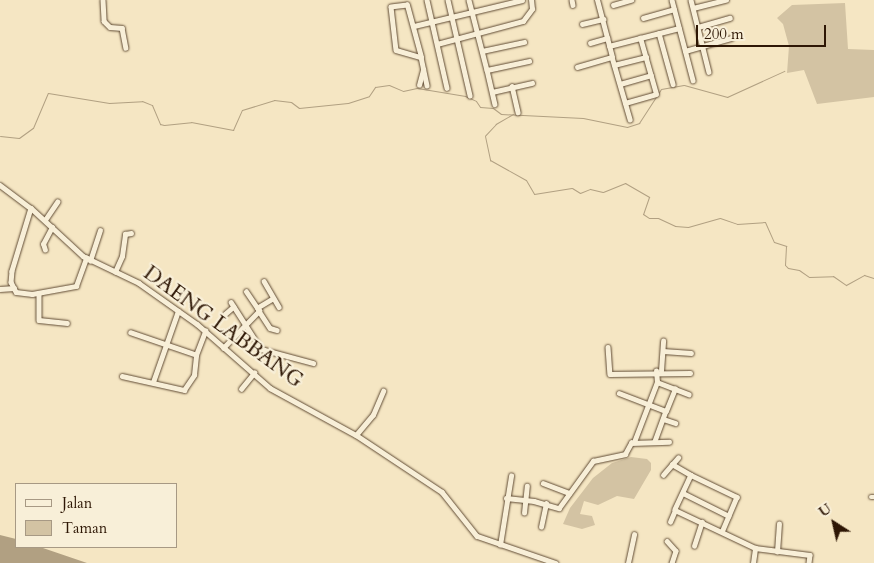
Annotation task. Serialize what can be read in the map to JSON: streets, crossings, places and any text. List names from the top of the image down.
{
  "streets": {
    "street": ["DAENG LABBANG"]
  },
  "legend": ["Jalan", "Taman"],
  "scale_bar": "200 m",
  "north": "top left"
}
